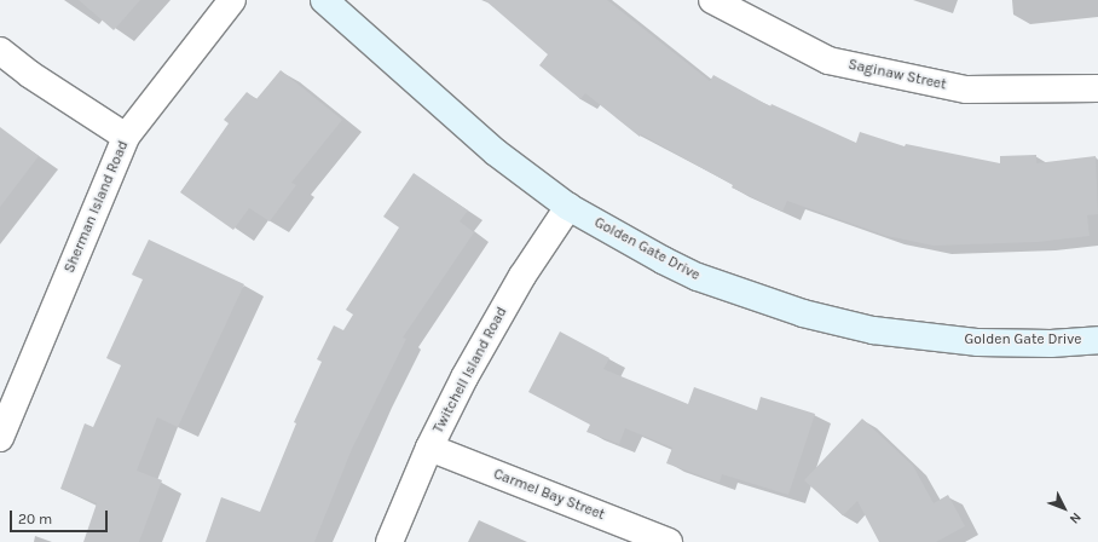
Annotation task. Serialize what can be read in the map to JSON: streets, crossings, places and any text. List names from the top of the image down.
{
  "streets": {
    "street": [
      "Saginaw Street",
      "Sherman Island Road",
      "Golden Gate Drive",
      "Twitchell Island Road",
      "Carmel Bay Street"
    ]
  },
  "crossings": [
    ["Golden Gate Drive", "Twitchell Island Road"],
    ["Twitchell Island Road", "Carmel Bay Street"]
  ],
  "scale_bar": "20 m",
  "north": "bottom right"
}
